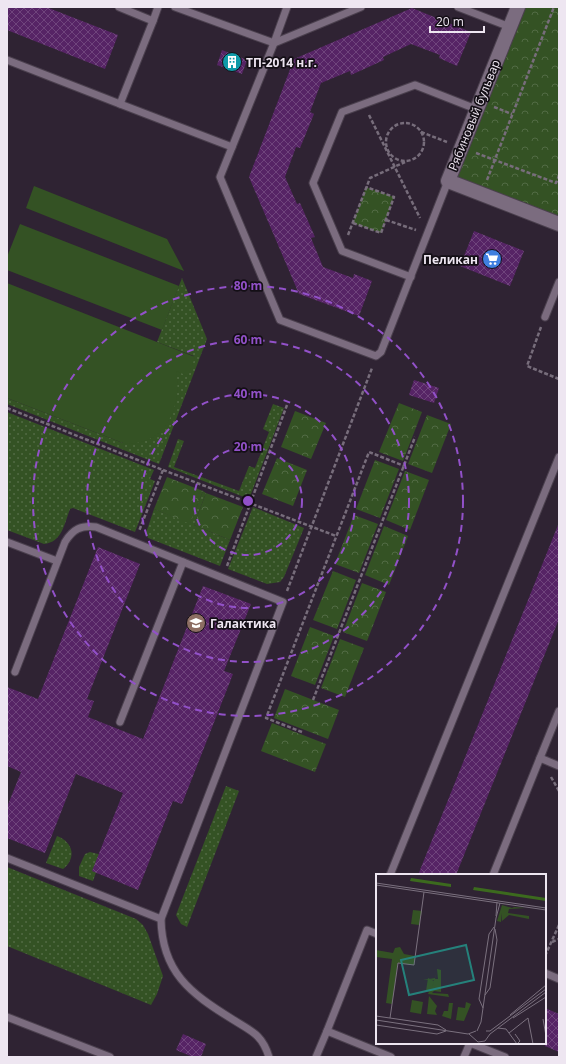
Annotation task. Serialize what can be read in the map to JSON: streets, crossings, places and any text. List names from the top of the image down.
{
  "streets": {
    "street": ["Рябиновый бульвар"]
  },
  "places": {
    "building": ["ТП-2014 н.г."],
    "supermarket": ["Пеликан"],
    "school or university": ["Галактика"]
  },
  "scale_bar": "20 m",
  "rings": [
    "80 m",
    "60 m",
    "40 m",
    "20 m"
  ]
}
